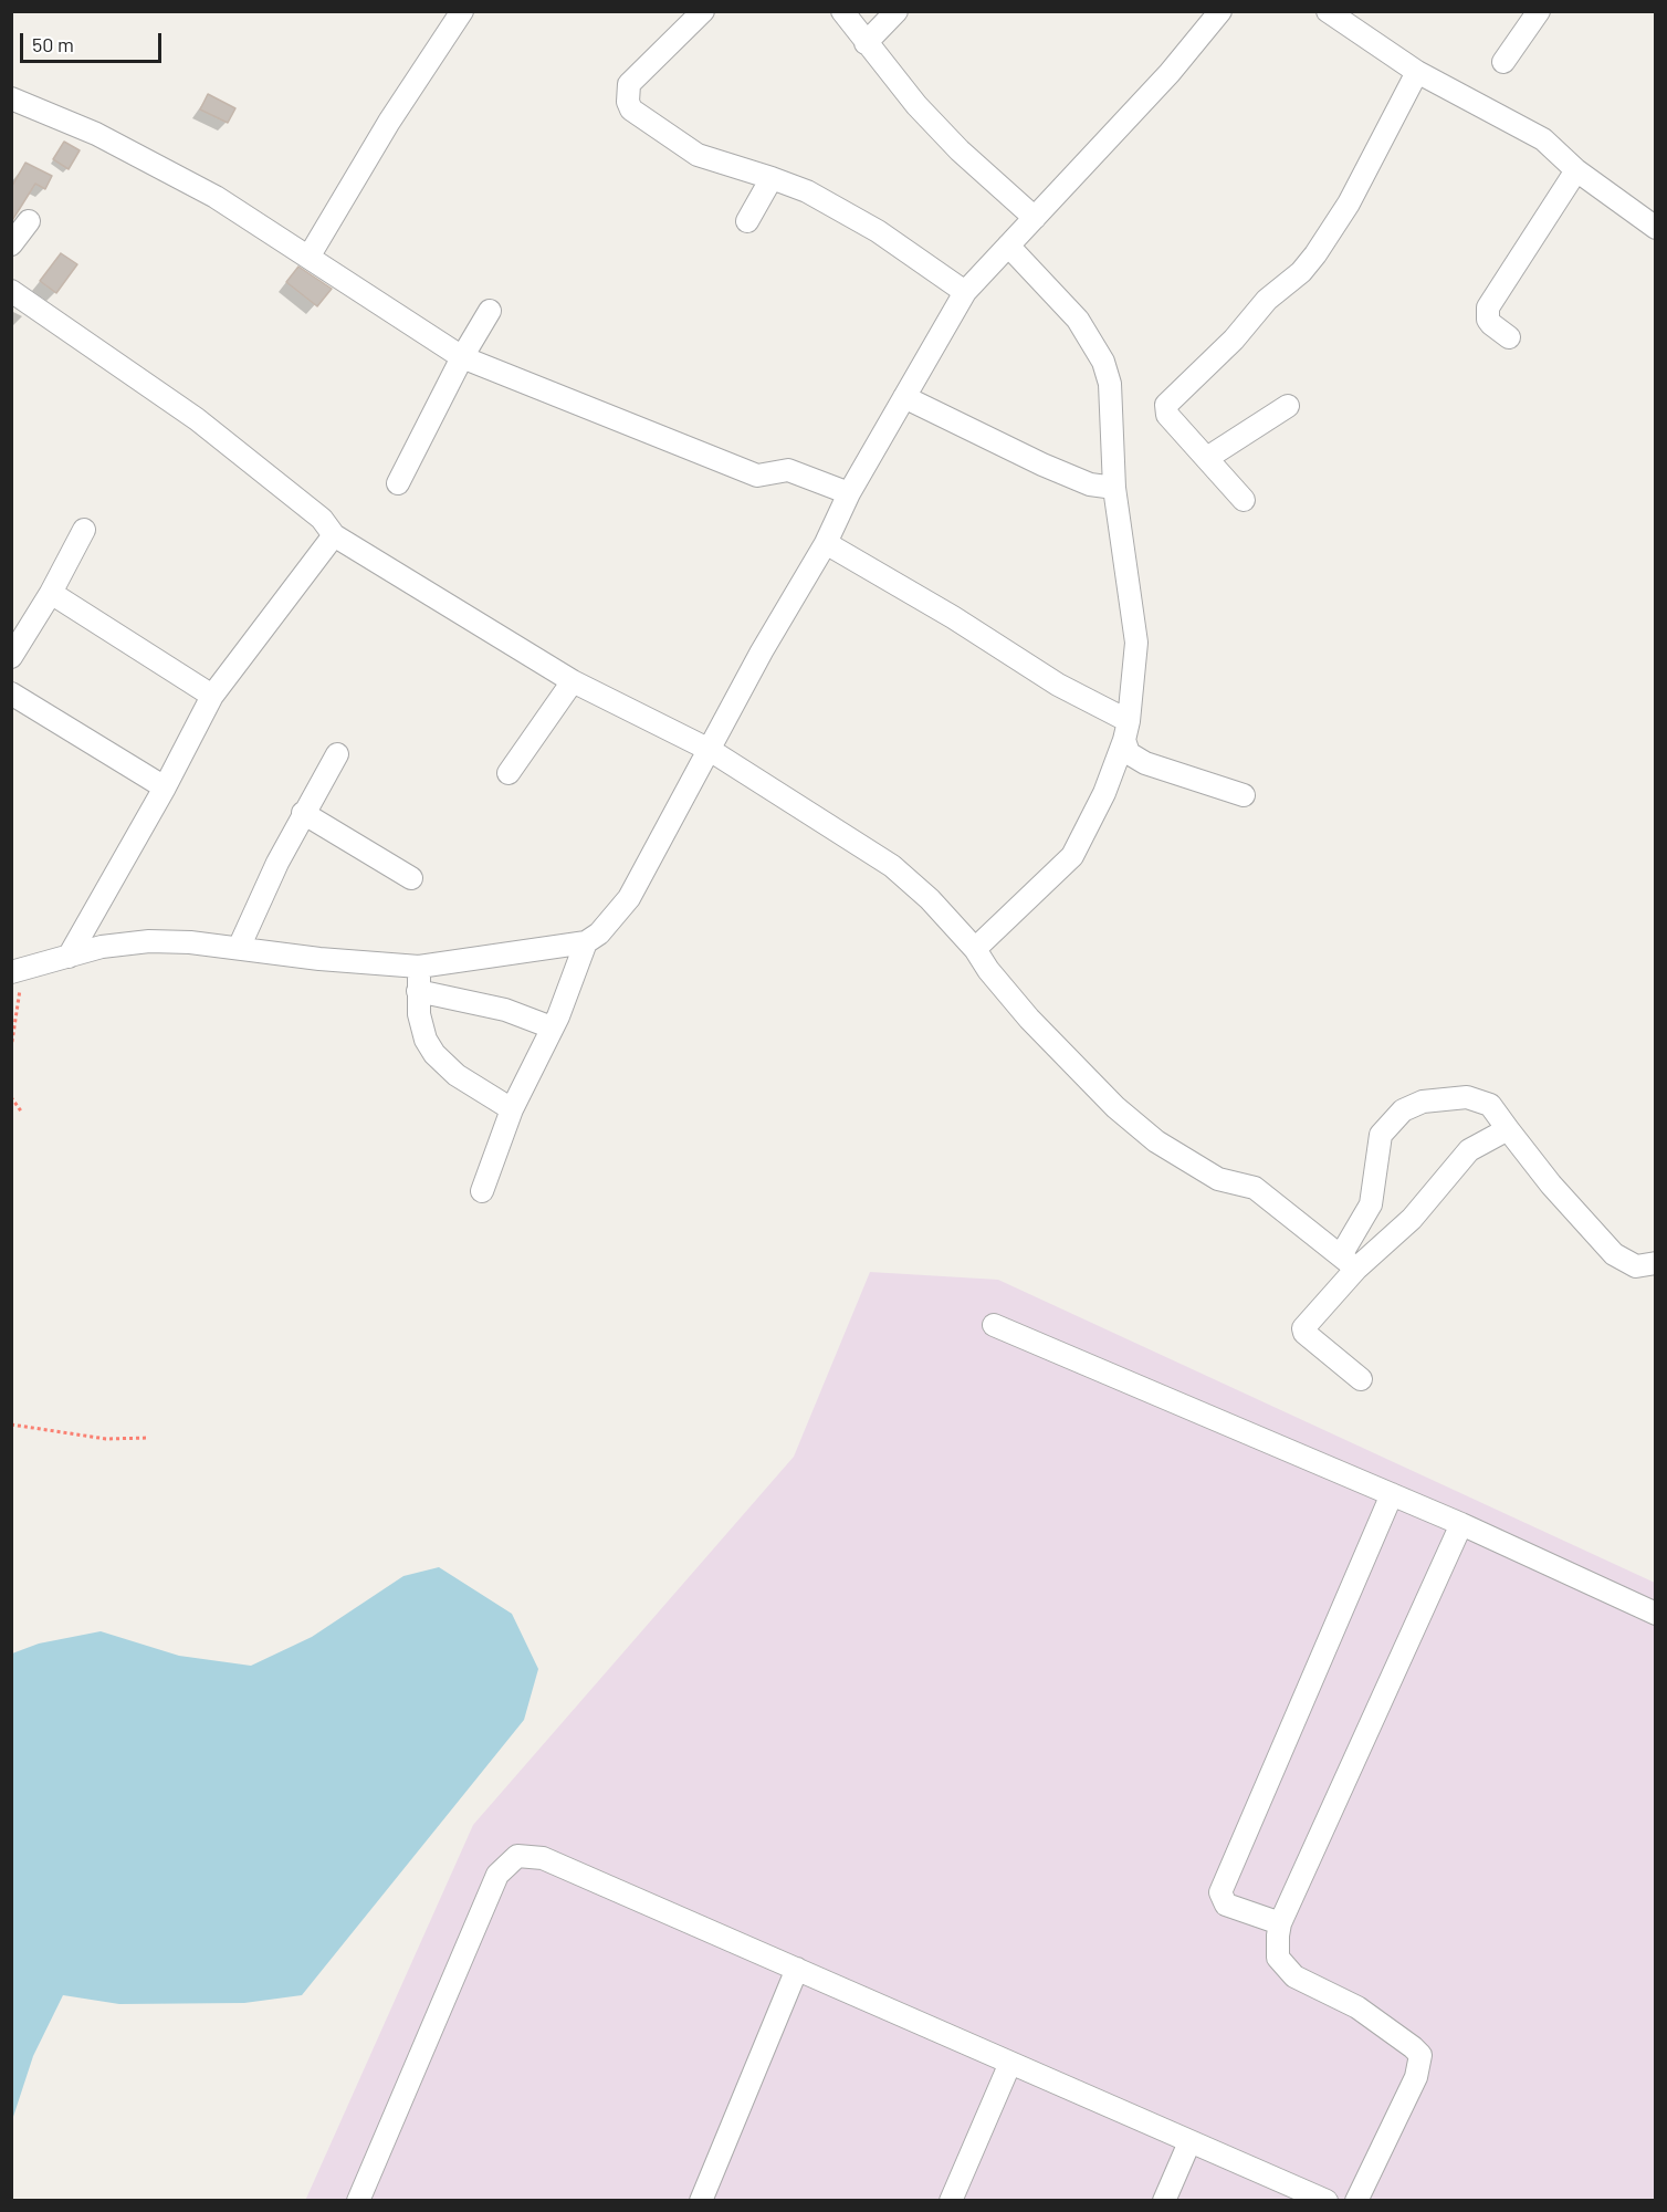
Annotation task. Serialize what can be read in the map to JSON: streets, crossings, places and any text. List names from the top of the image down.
{
  "scale_bar": "50 m"
}
